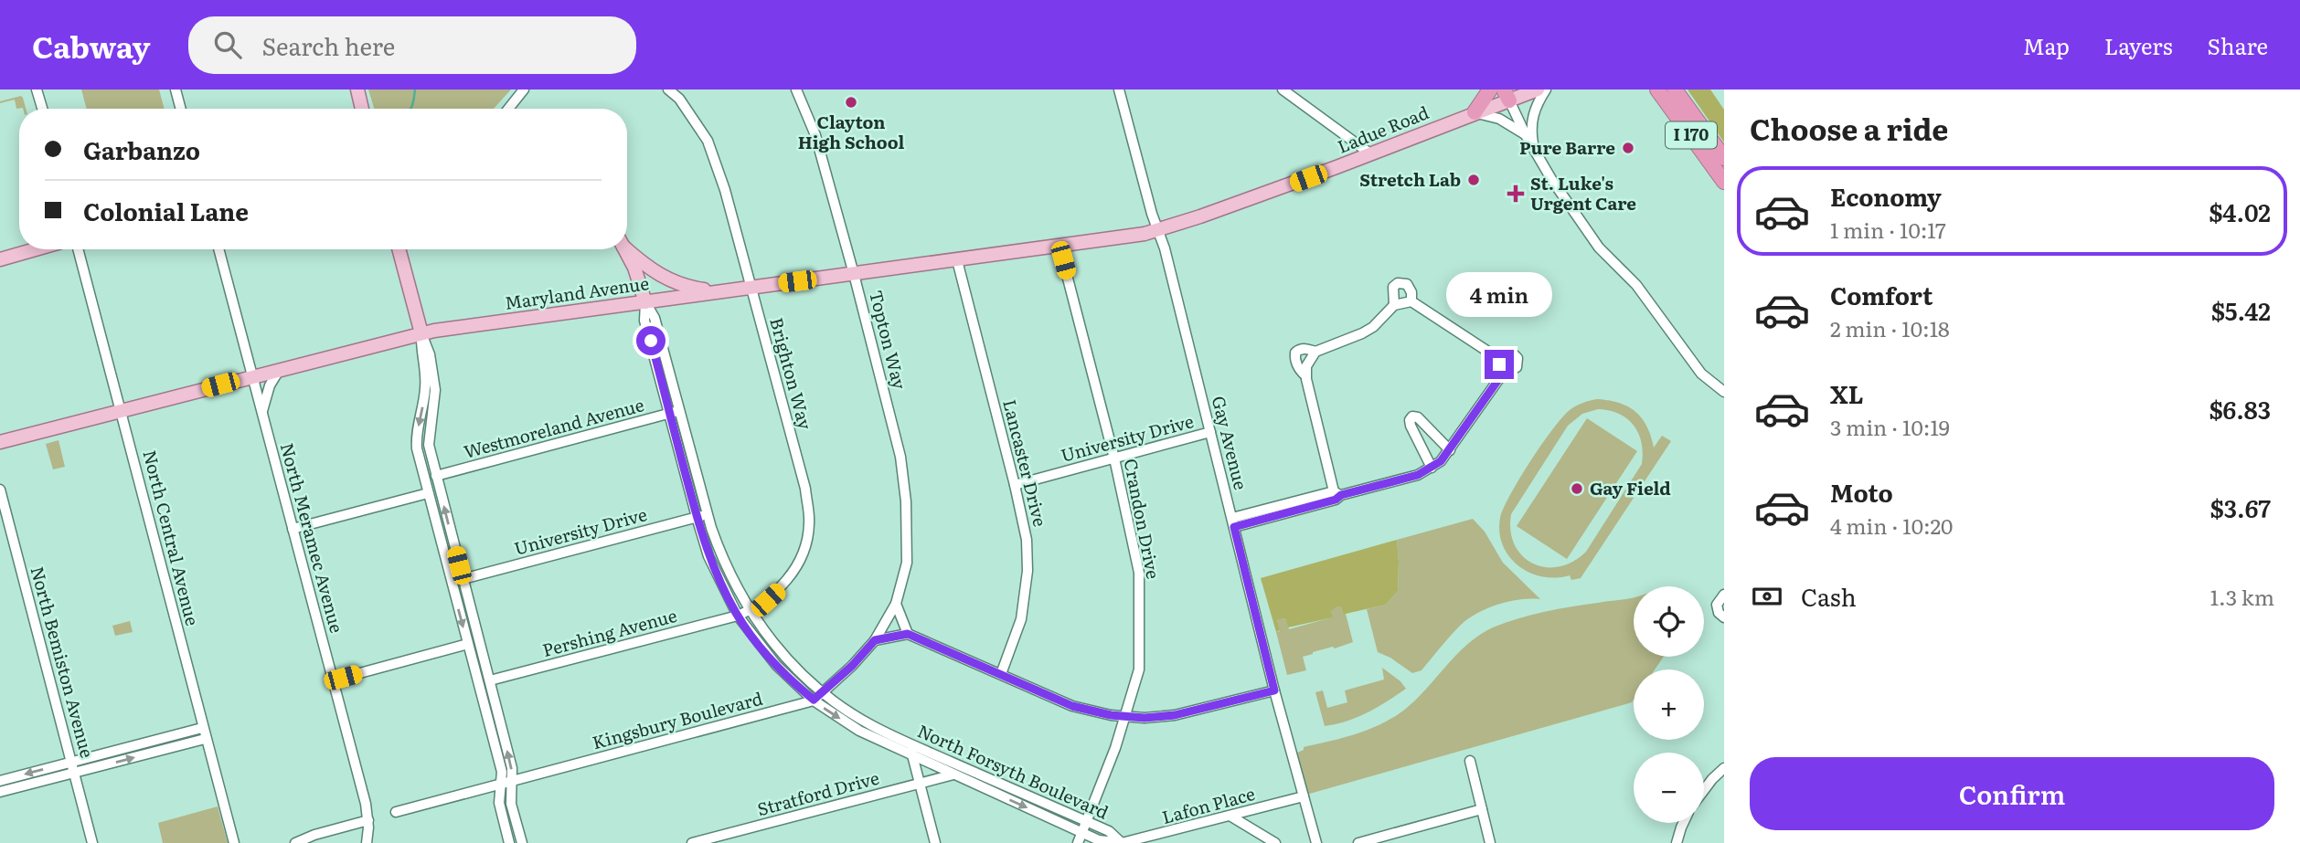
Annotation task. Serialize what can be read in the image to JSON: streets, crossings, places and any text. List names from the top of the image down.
{
  "streets": {
    "highway": ["I 170"],
    "main road": ["Ladue Road", "Maryland Avenue"],
    "street": [
      "Topton Way",
      "Brighton Way",
      "Westmoreland Avenue",
      "University Drive",
      "Gay Avenue",
      "Lancaster Drive",
      "Crandon Drive",
      "North Central Avenue",
      "North Meramec Avenue",
      "Pershing Avenue",
      "North Bemiston Avenue",
      "Kingsbury Boulevard",
      "North Forsyth Boulevard",
      "Stratford Drive",
      "Lafon Place"
    ]
  },
  "crossings": [
    ["Ladue Road", "Maryland Avenue"],
    ["Ladue Road", "Gay Avenue"],
    ["Maryland Avenue", "Topton Way"],
    ["Maryland Avenue", "Brighton Way"],
    ["Maryland Avenue", "Gay Avenue"],
    ["Maryland Avenue", "Lancaster Drive"],
    ["Maryland Avenue", "Crandon Drive"],
    ["Maryland Avenue", "North Central Avenue"],
    ["Maryland Avenue", "North Meramec Avenue"],
    ["Maryland Avenue", "North Forsyth Boulevard"],
    ["Topton Way", "Kingsbury Boulevard"],
    ["Brighton Way", "Pershing Avenue"],
    ["Brighton Way", "North Forsyth Boulevard"],
    ["Westmoreland Avenue", "North Forsyth Boulevard"],
    ["University Drive", "Gay Avenue"],
    ["University Drive", "Lancaster Drive"],
    ["University Drive", "Crandon Drive"],
    ["University Drive", "North Forsyth Boulevard"],
    ["Gay Avenue", "Lafon Place"],
    ["Crandon Drive", "North Forsyth Boulevard"],
    ["Pershing Avenue", "North Forsyth Boulevard"],
    ["Kingsbury Boulevard", "North Forsyth Boulevard"],
    ["North Forsyth Boulevard", "Stratford Drive"],
    ["North Forsyth Boulevard", "Lafon Place"]
  ],
  "places": {
    "other": [
      "Clayton High School",
      "Pure Barre",
      "Stretch Lab",
      "Gay Field"
    ],
    "health": ["St. Luke's Urgent Care"]
  },
  "page": {
    "header": "Cabway",
    "search": "Search here",
    "nav": ["Map", "Layers", "Share"],
    "heading": "Choose a ride",
    "banner": ["Garbanzo", "Colonial Lane"],
    "list": [
      {
        "name": "Economy",
        "note": "1 min · 10:17",
        "value": "$4.02"
      },
      {
        "name": "Comfort",
        "note": "2 min · 10:18",
        "value": "$5.42"
      },
      {
        "name": "XL",
        "note": "3 min · 10:19",
        "value": "$6.83"
      },
      {
        "name": "Moto",
        "note": "4 min · 10:20",
        "value": "$3.67"
      }
    ],
    "bubble": "4 min",
    "pay": ["Cash", "1.3 km"],
    "map_buttons": ["+", "−"],
    "buttons": "Confirm"
  }
}
